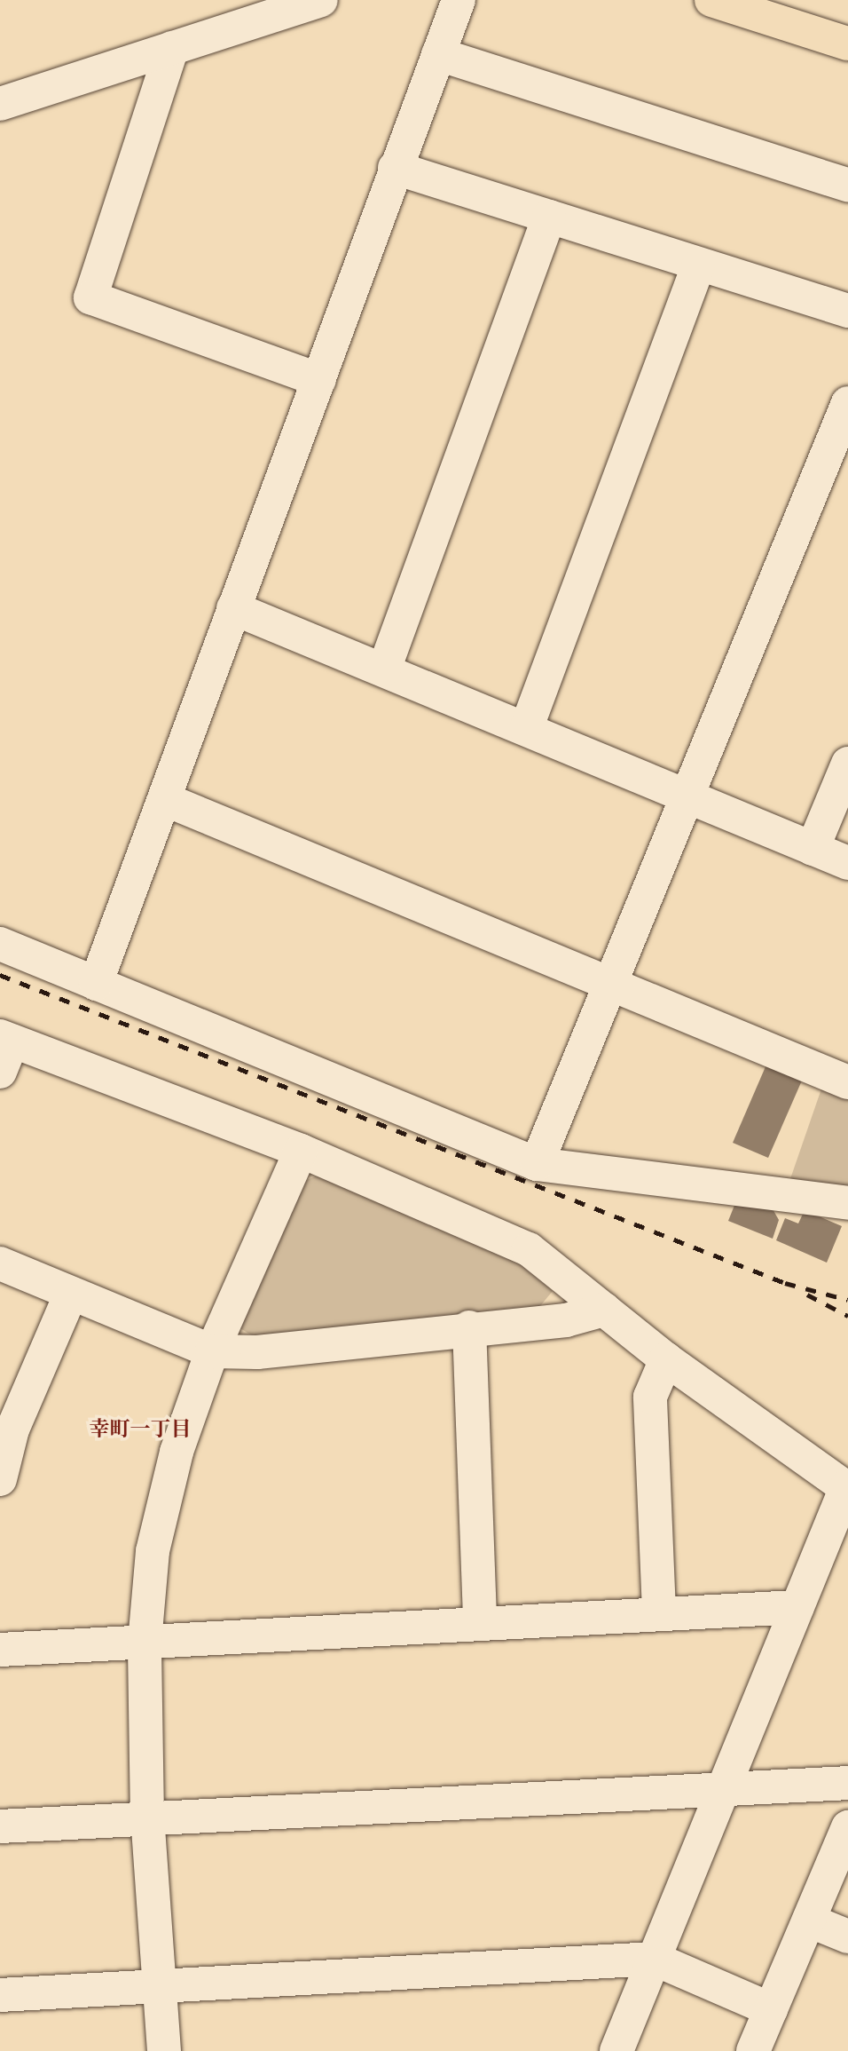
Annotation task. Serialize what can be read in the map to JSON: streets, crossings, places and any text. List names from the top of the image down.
{
  "districts": ["幸町一丁目"]
}
